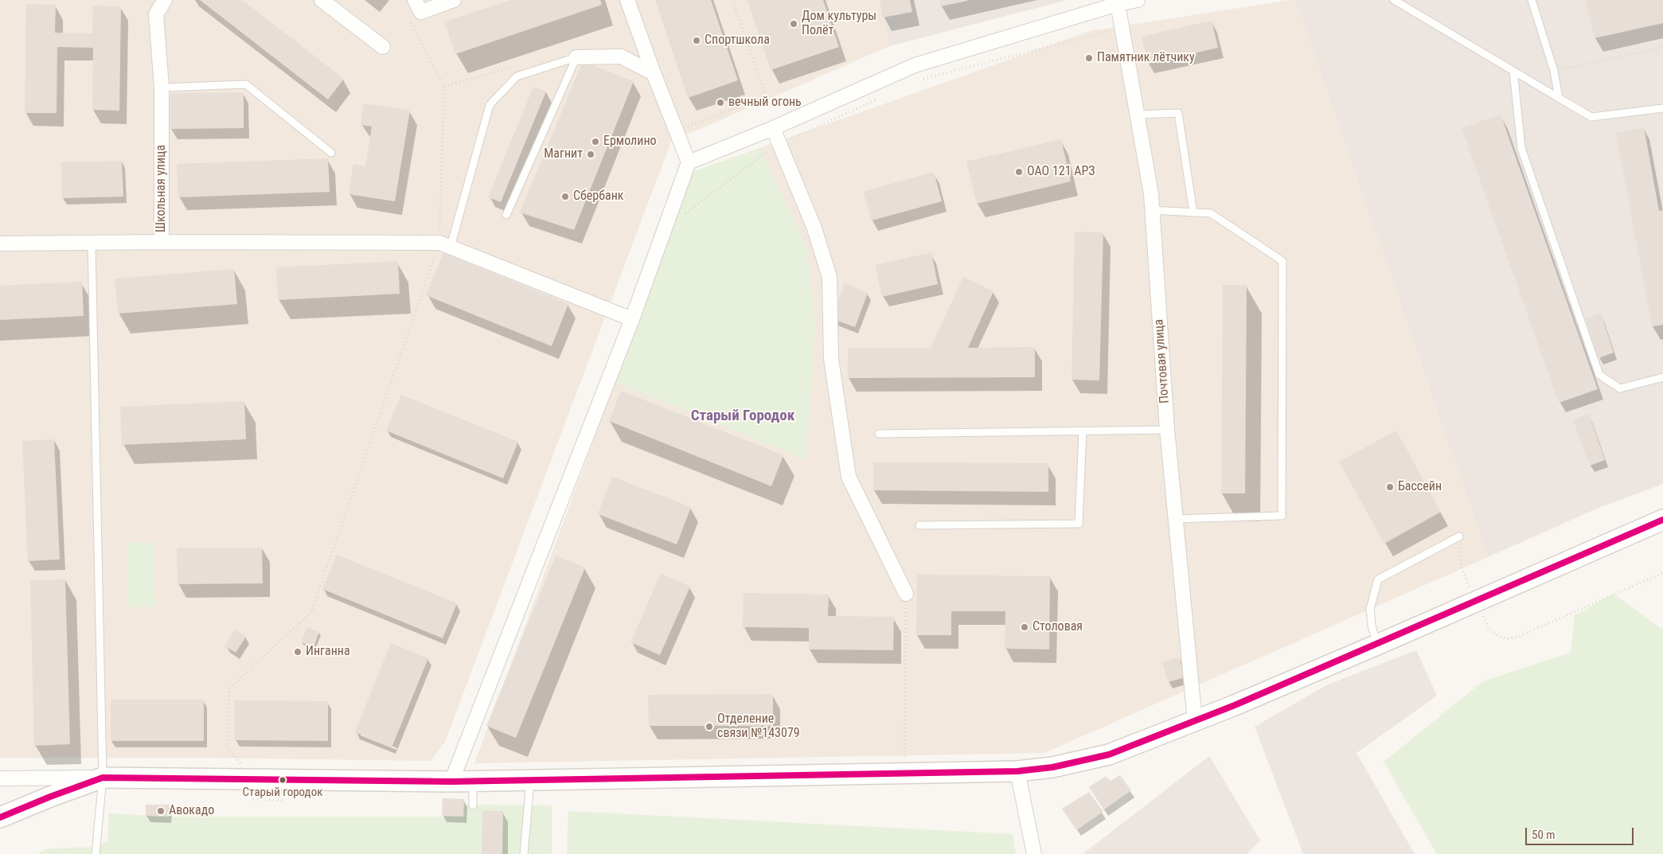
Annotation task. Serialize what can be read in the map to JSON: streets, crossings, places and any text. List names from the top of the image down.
{
  "streets": {
    "street": ["Школьная улица", "Почтовая улица"]
  },
  "districts": ["Старый Городок"],
  "places": [
    "Дом культуры Полёт",
    "Спортшкола",
    "Памятник лётчику",
    "вечный огонь",
    "Ермолино",
    "Магнит",
    "OAO 121 АРЗ",
    "Сбербанк",
    "Бассейн",
    "Столовая",
    "Инганна",
    "Отделение связи №143079",
    "Старый городок",
    "Авокадо"
  ],
  "scale_bar": "50 m"
}
